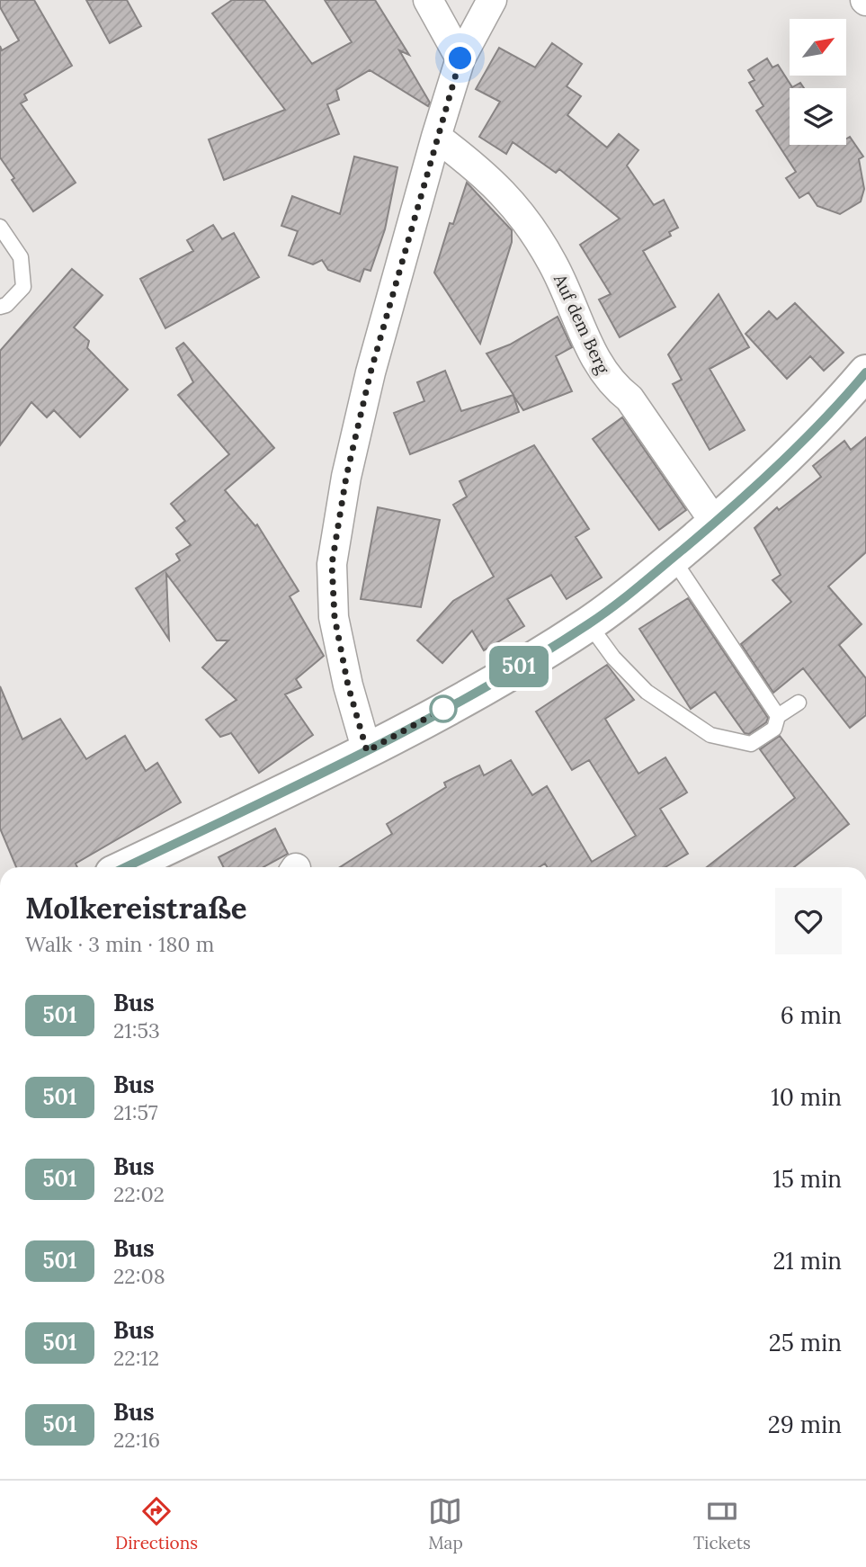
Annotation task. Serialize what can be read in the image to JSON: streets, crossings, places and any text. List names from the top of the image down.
{
  "streets": {
    "street": ["Auf dem Berg"]
  },
  "lines": ["bus line 501"],
  "north": "top right",
  "page": {
    "on_map": "501",
    "heading": ["Molkereistraße", "Walk · 3 min · 180 m"],
    "list": [
      {
        "mark": "501",
        "name": "Bus",
        "note": "21:53",
        "value": "6 min"
      },
      {
        "mark": "501",
        "name": "Bus",
        "note": "21:57",
        "value": "10 min"
      },
      {
        "mark": "501",
        "name": "Bus",
        "note": "22:02",
        "value": "15 min"
      },
      {
        "mark": "501",
        "name": "Bus",
        "note": "22:08",
        "value": "21 min"
      },
      {
        "mark": "501",
        "name": "Bus",
        "note": "22:12",
        "value": "25 min"
      },
      {
        "mark": "501",
        "name": "Bus",
        "note": "22:16",
        "value": "29 min"
      }
    ],
    "tabs": ["Directions", "Map", "Tickets"]
  }
}
